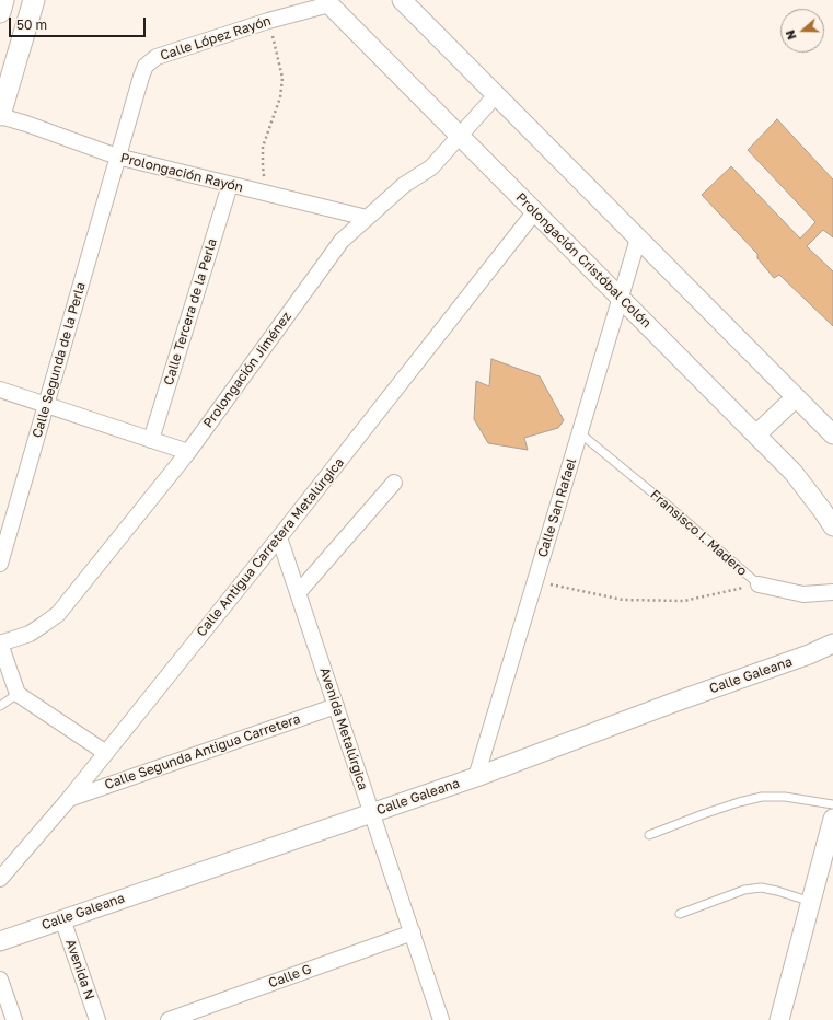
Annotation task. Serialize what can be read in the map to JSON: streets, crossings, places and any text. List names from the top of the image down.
{
  "streets": {
    "street": [
      "Calle López Rayón",
      "Prolongación Rayón",
      "Prolongación Cristóbal Colón",
      "Calle Tercera de la Perla",
      "Calle Segunda de la Perla",
      "Prolongación Jiménez",
      "Calle San Rafael",
      "Fransisco I. Madero",
      "Calle Antigua Carretera Metalúrgica",
      "Calle Galeana",
      "Avenida Metalúrgica",
      "Calle Segunda Antigua Carretera",
      "Avenida N",
      "Calle G"
    ]
  },
  "crossings": [
    ["Calle López Rayón", "Prolongación Rayón"],
    ["Calle López Rayón", "Prolongación Cristóbal Colón"],
    ["Calle López Rayón", "Calle Segunda de la Perla"],
    ["Prolongación Rayón", "Calle Tercera de la Perla"],
    ["Prolongación Rayón", "Calle Segunda de la Perla"],
    ["Prolongación Rayón", "Prolongación Jiménez"],
    ["Prolongación Cristóbal Colón", "Prolongación Jiménez"],
    ["Prolongación Cristóbal Colón", "Calle San Rafael"],
    ["Prolongación Cristóbal Colón", "Calle Antigua Carretera Metalúrgica"],
    ["Calle San Rafael", "Fransisco I. Madero"],
    ["Calle San Rafael", "Calle Galeana"],
    ["Calle Antigua Carretera Metalúrgica", "Avenida Metalúrgica"],
    ["Calle Antigua Carretera Metalúrgica", "Calle Segunda Antigua Carretera"],
    ["Calle Galeana", "Avenida Metalúrgica"],
    ["Calle Galeana", "Avenida N"],
    ["Avenida Metalúrgica", "Calle Segunda Antigua Carretera"],
    ["Avenida Metalúrgica", "Calle G"]
  ],
  "scale_bar": "50 m",
  "north": "left"
}
